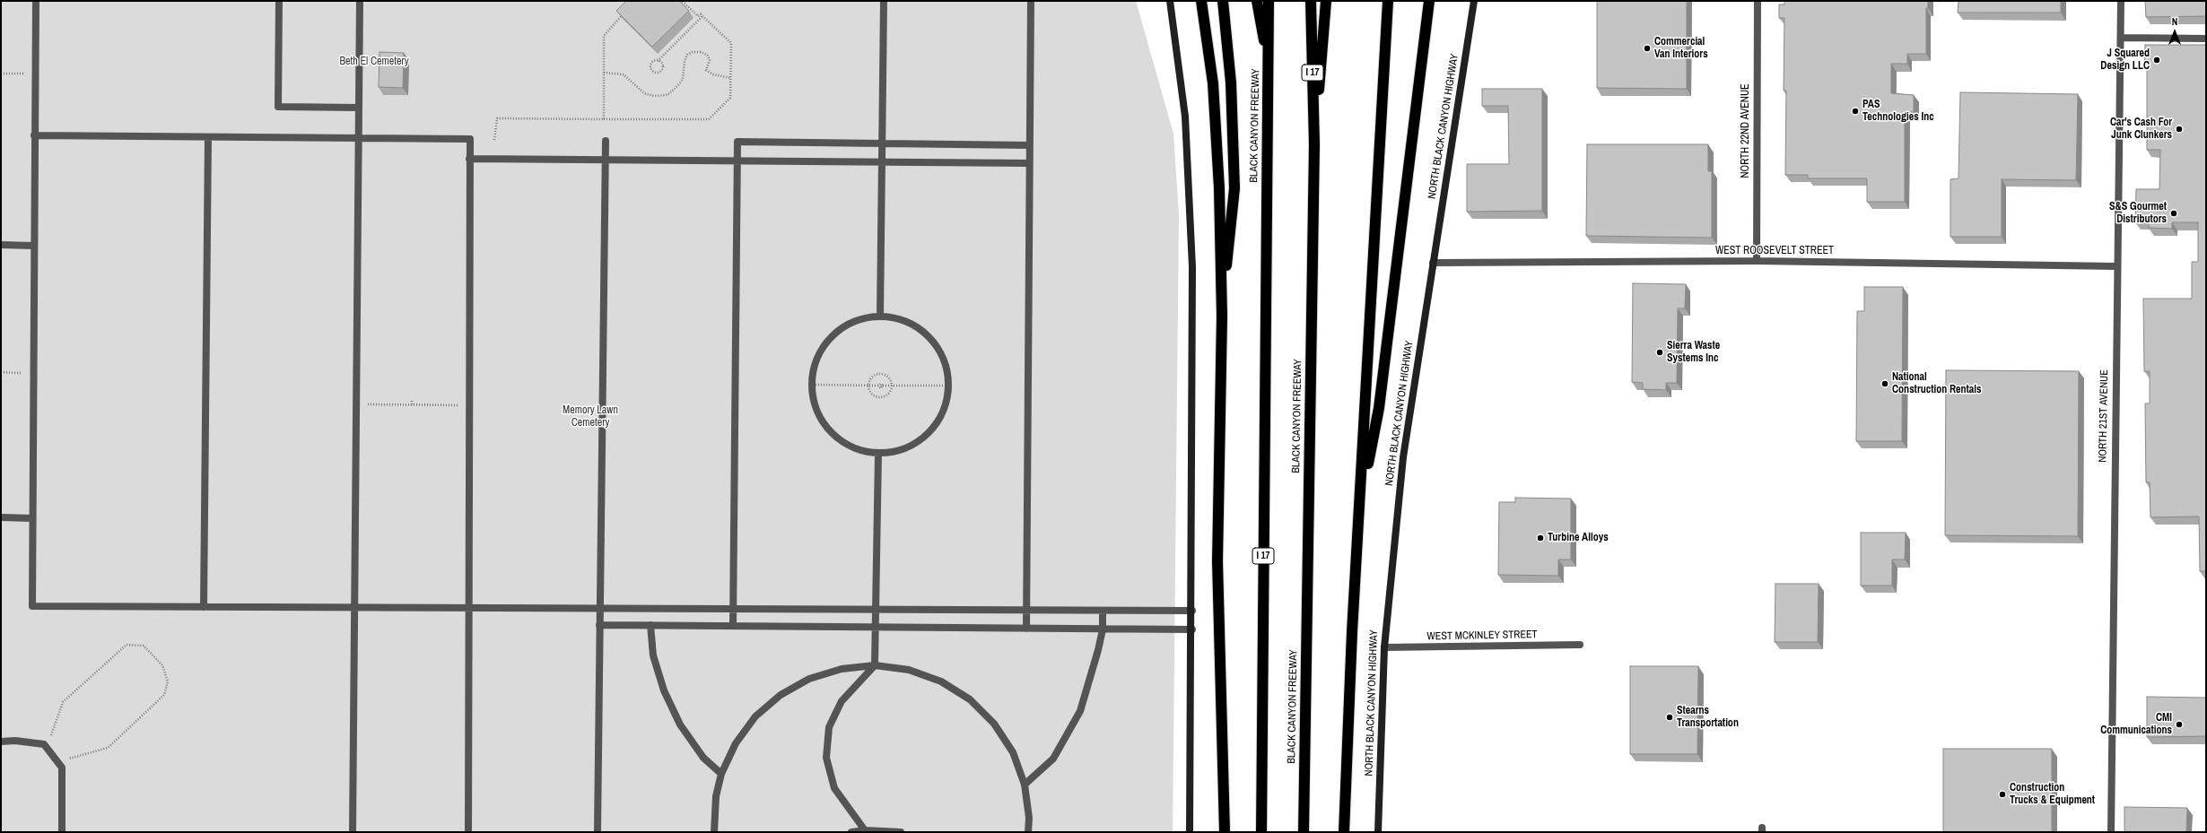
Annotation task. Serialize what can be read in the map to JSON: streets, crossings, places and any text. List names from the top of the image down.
{
  "streets": {
    "highway": ["I 17", "BLACK CANYON FREEWAY"],
    "main road": ["NORTH BLACK CANYON HIGHWAY"],
    "street": [
      "NORTH 22ND AVENUE",
      "WEST ROOSEVELT STREET",
      "NORTH 21ST AVENUE",
      "WEST MCKINLEY STREET"
    ]
  },
  "crossings": [
    ["NORTH BLACK CANYON HIGHWAY", "WEST ROOSEVELT STREET"],
    ["NORTH BLACK CANYON HIGHWAY", "WEST MCKINLEY STREET"],
    ["NORTH 22ND AVENUE", "WEST ROOSEVELT STREET"],
    ["WEST ROOSEVELT STREET", "NORTH 21ST AVENUE"]
  ],
  "parks": ["Beth El Cemetery", "Memory Lawn Cemetery"],
  "places": [
    "Commercial Van Interiors",
    "J Squared Design LLC",
    "PAS Technologies Inc",
    "Car's Cash For Junk Clunkers",
    "S&S Gourmet Distributors",
    "Sierra Waste Systems Inc",
    "National Construction Rentals",
    "Turbine Alloys",
    "Stearns Transportation",
    "CMI Communications",
    "Construction Trucks & Equipment"
  ],
  "north": "top"
}
